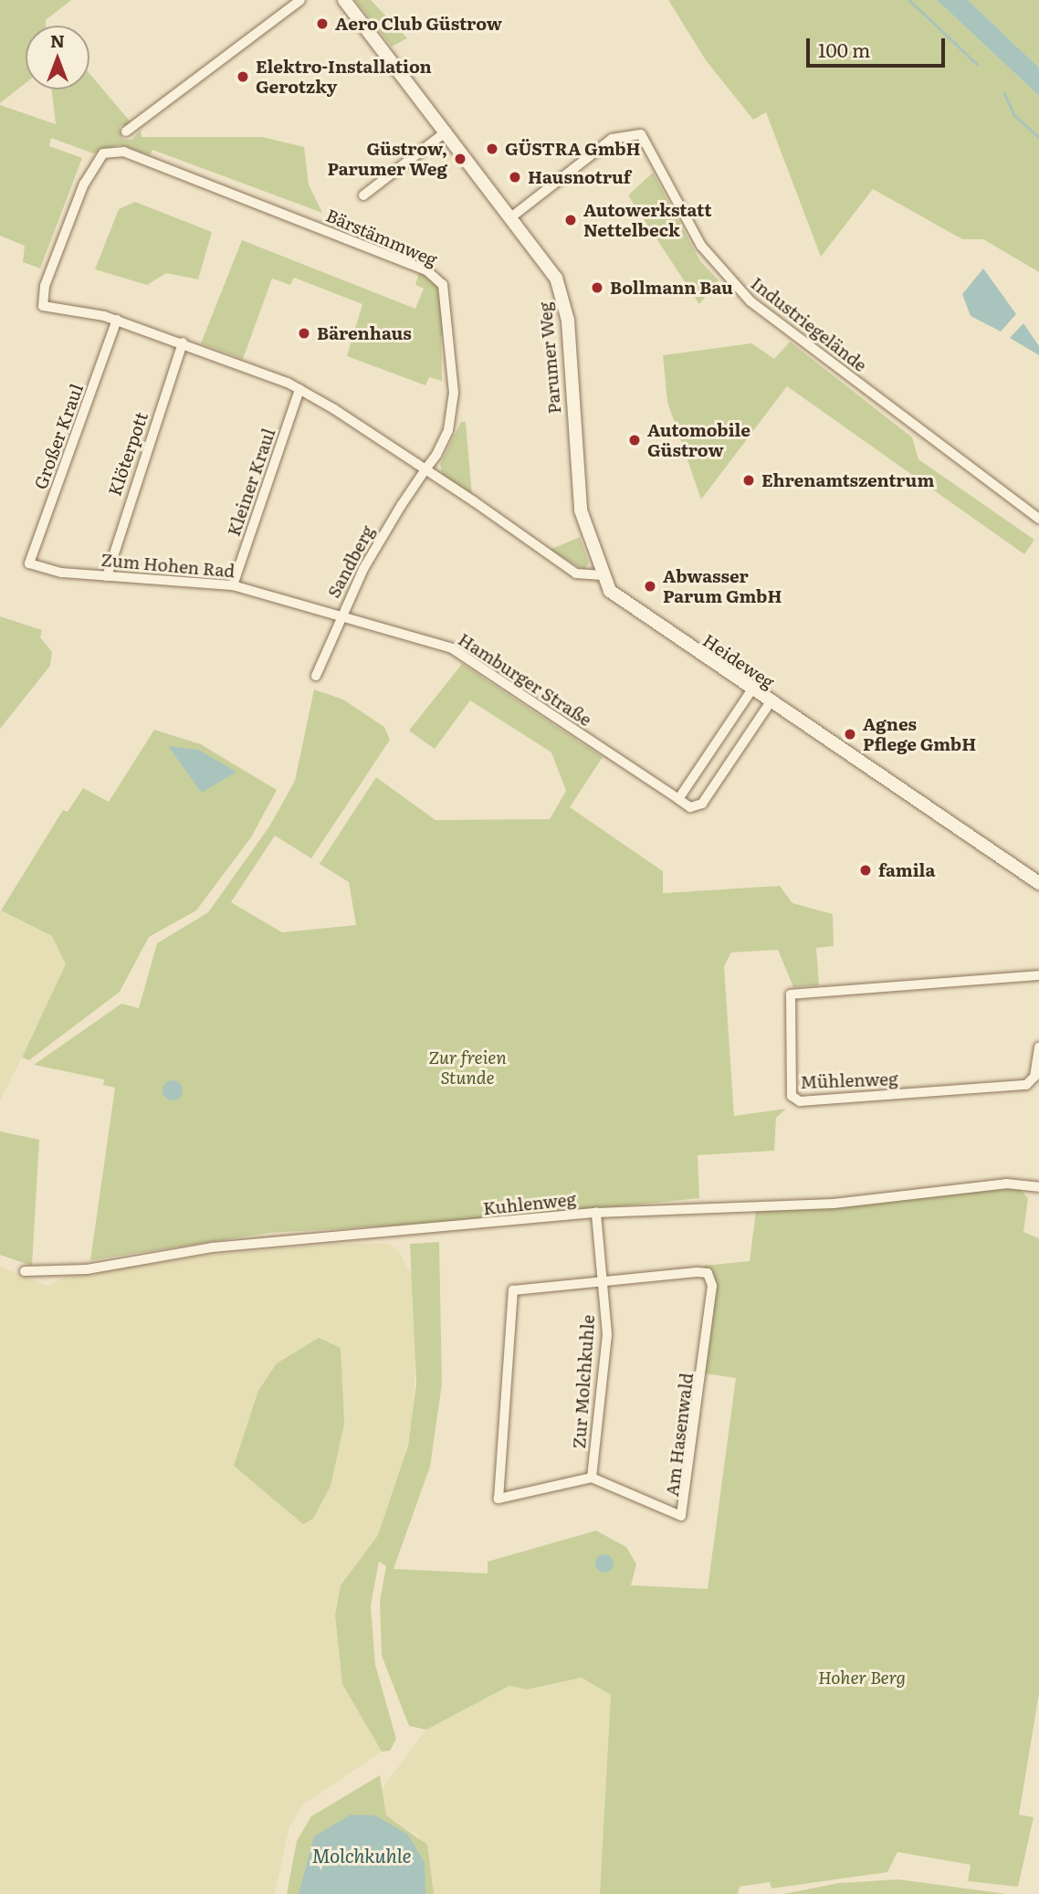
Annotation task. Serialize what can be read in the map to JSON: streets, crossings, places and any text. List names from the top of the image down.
{
  "streets": {
    "street": [
      "Bärstämmweg",
      "Industriegelände",
      "Parumer Weg",
      "Großer Kraul",
      "Klöterpott",
      "Kleiner Kraul",
      "Sandberg",
      "Zum Hohen Rad",
      "Heideweg",
      "Hamburger Straße",
      "Mühlenweg",
      "Kuhlenweg",
      "Zur Molchkuhle",
      "Am Hasenwald"
    ]
  },
  "crossings": [
    ["Bärstämmweg", "Großer Kraul"],
    ["Bärstämmweg", "Klöterpott"],
    ["Bärstämmweg", "Kleiner Kraul"],
    ["Bärstämmweg", "Sandberg"],
    ["Industriegelände", "Parumer Weg"],
    ["Parumer Weg", "Heideweg"],
    ["Großer Kraul", "Zum Hohen Rad"],
    ["Klöterpott", "Zum Hohen Rad"],
    ["Kleiner Kraul", "Zum Hohen Rad"],
    ["Sandberg", "Zum Hohen Rad"],
    ["Sandberg", "Hamburger Straße"],
    ["Zum Hohen Rad", "Hamburger Straße"],
    ["Kuhlenweg", "Zur Molchkuhle"],
    ["Zur Molchkuhle", "Am Hasenwald"]
  ],
  "water": ["Molchkuhle"],
  "parks": ["Zur freien Stunde", "Hoher Berg"],
  "places": [
    "Aero Club Güstrow",
    "Elektro-Installation Gerotzky",
    "GÜSTRA GmbH",
    "Güstrow, Parumer Weg",
    "Hausnotruf",
    "Autowerkstatt Nettelbeck",
    "Bollmann Bau",
    "Bärenhaus",
    "Automobile Güstrow",
    "Ehrenamtszentrum",
    "Abwasser Parum GmbH",
    "Agnes Pflege GmbH",
    "famila"
  ],
  "scale_bar": "100 m",
  "north": "top"
}
